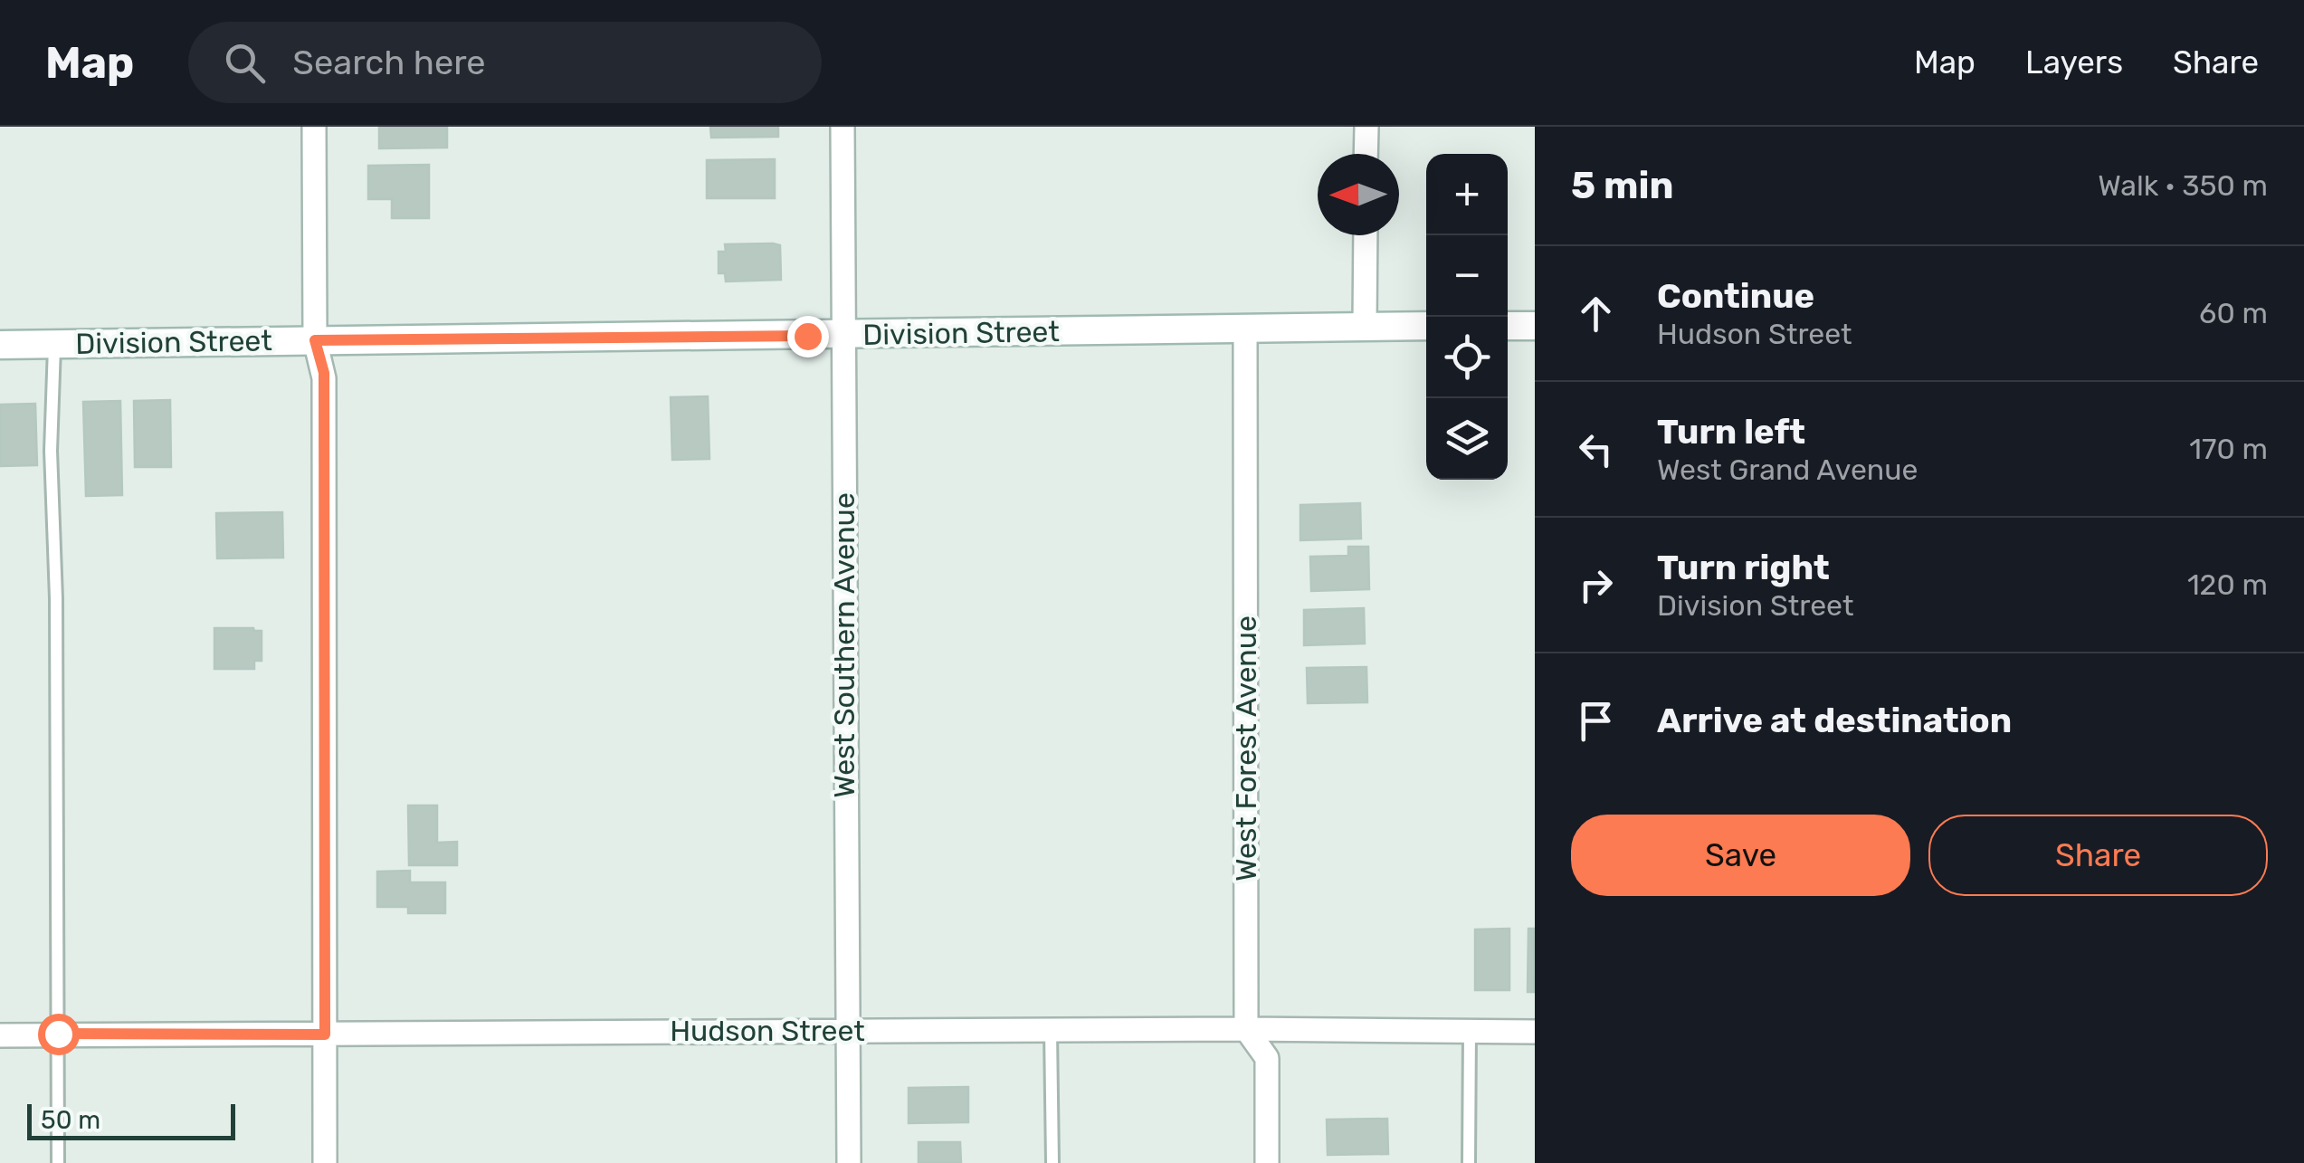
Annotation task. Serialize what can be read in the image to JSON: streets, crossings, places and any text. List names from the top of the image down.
{
  "streets": {
    "street": [
      "Division Street",
      "West Southern Avenue",
      "West Forest Avenue",
      "Hudson Street"
    ]
  },
  "crossings": [
    ["Division Street", "West Southern Avenue"],
    ["Division Street", "West Forest Avenue"],
    ["West Southern Avenue", "Hudson Street"],
    ["West Forest Avenue", "Hudson Street"]
  ],
  "scale_bar": "50 m",
  "north": "left",
  "page": {
    "header": "Map",
    "search": "Search here",
    "nav": ["Map", "Layers", "Share"],
    "heading": ["5 min", "Walk · 350 m"],
    "map_buttons": ["+", "−"],
    "list": [
      ["Continue", "Hudson Street", "60 m"],
      ["Turn left", "West Grand Avenue", "170 m"],
      ["Turn right", "Division Street", "120 m"],
      "Arrive at destination"
    ],
    "buttons": ["Save", "Share"],
    "scale": "50 m"
  }
}
